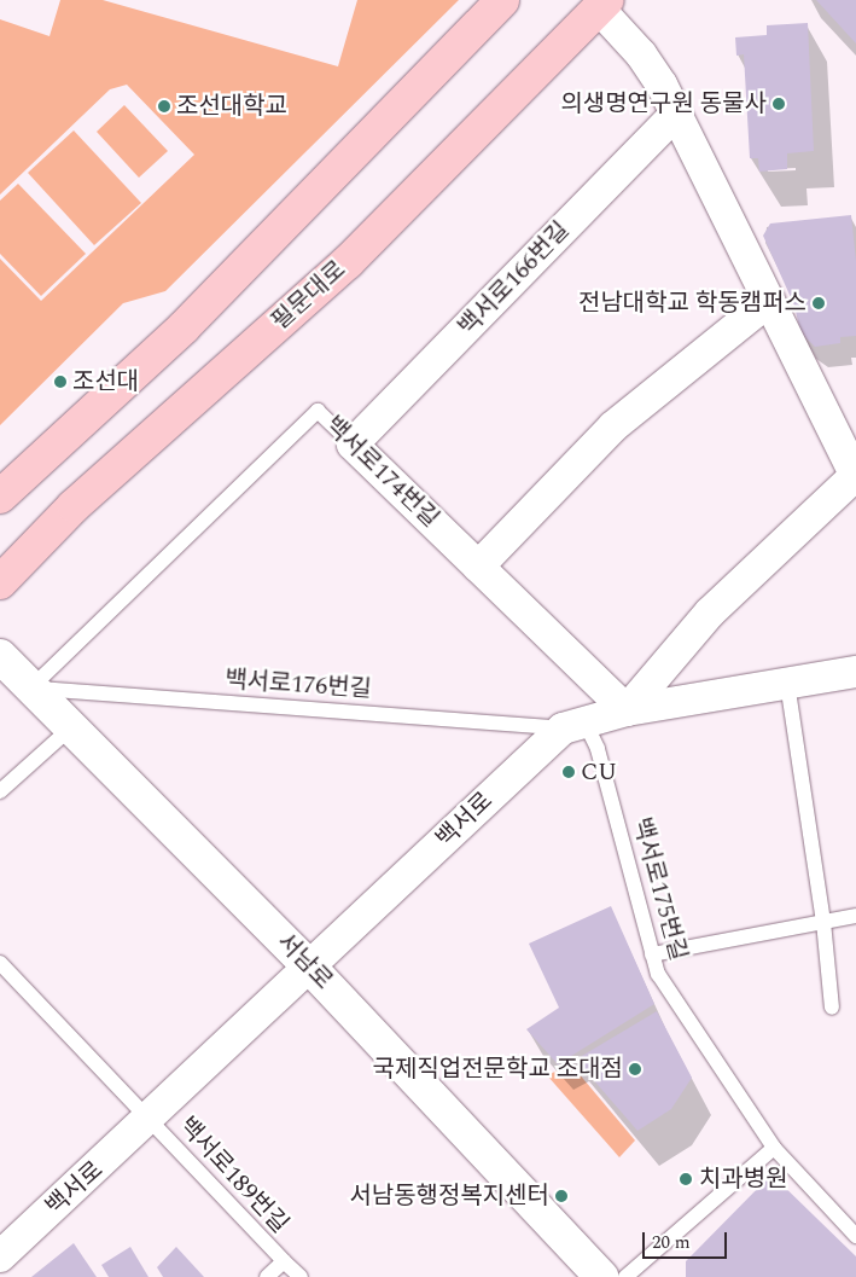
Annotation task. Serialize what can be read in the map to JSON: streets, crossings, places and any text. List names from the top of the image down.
{
  "streets": {
    "main road": ["필문대로"],
    "street": [
      "백서로166번길",
      "백서로174번길",
      "백서로",
      "서남로"
    ],
    "lane": ["백서로176번길", "백서로175번길", "백서로189번길"]
  },
  "crossings": [
    ["백서로166번길", "백서로174번길"],
    ["백서로174번길", "백서로176번길"],
    ["백서로174번길", "백서로"],
    ["백서로174번길", "서남로"],
    ["백서로176번길", "백서로"],
    ["백서로176번길", "백서로175번길"],
    ["백서로176번길", "서남로"],
    ["백서로", "백서로175번길"],
    ["백서로", "서남로"],
    ["백서로", "백서로189번길"]
  ],
  "places": [
    "의생명연구원 동물사",
    "조선대학교",
    "전남대학교 학동캠퍼스",
    "조선대",
    "CU",
    "국제직업전문학교 조대점",
    "치과병원",
    "서남동행정복지센터"
  ],
  "scale_bar": "20 m"
}
